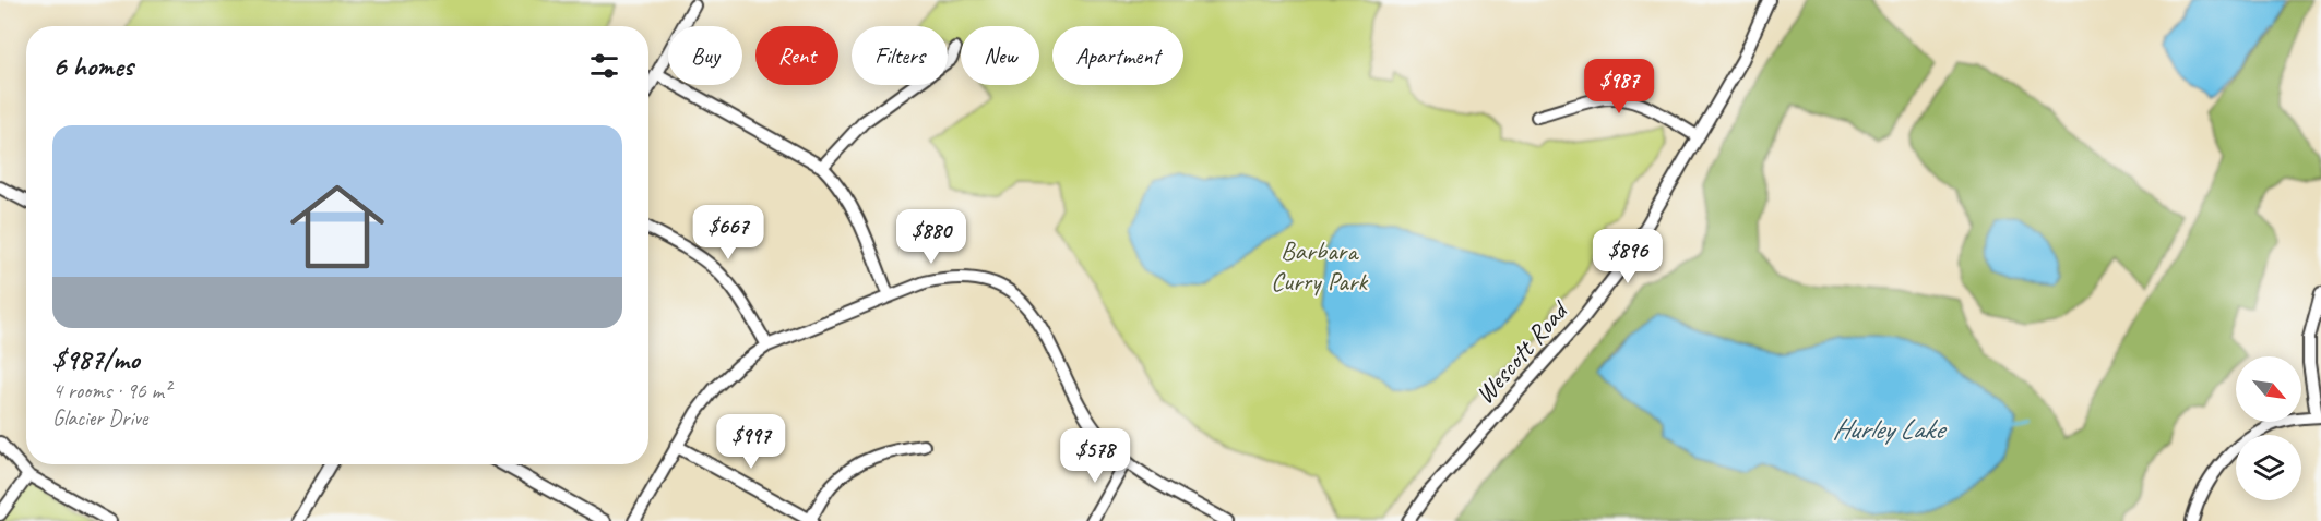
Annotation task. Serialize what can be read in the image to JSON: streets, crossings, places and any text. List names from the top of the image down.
{
  "streets": {
    "street": ["Wescott Road"]
  },
  "water": ["Hurley Lake"],
  "parks": ["Barbara Curry Park"],
  "north": "bottom right",
  "page": {
    "chip": [
      "Buy",
      "Rent",
      "Filters",
      "New",
      "Apartment"
    ],
    "heading": "6 homes",
    "price": [
      "$987",
      "$667",
      "$880",
      "$896",
      "$997",
      "$578"
    ],
    "list": [
      {
        "name": "$987/mo",
        "note": "4 rooms · 96 m² · Glacier Drive"
      }
    ]
  }
}
